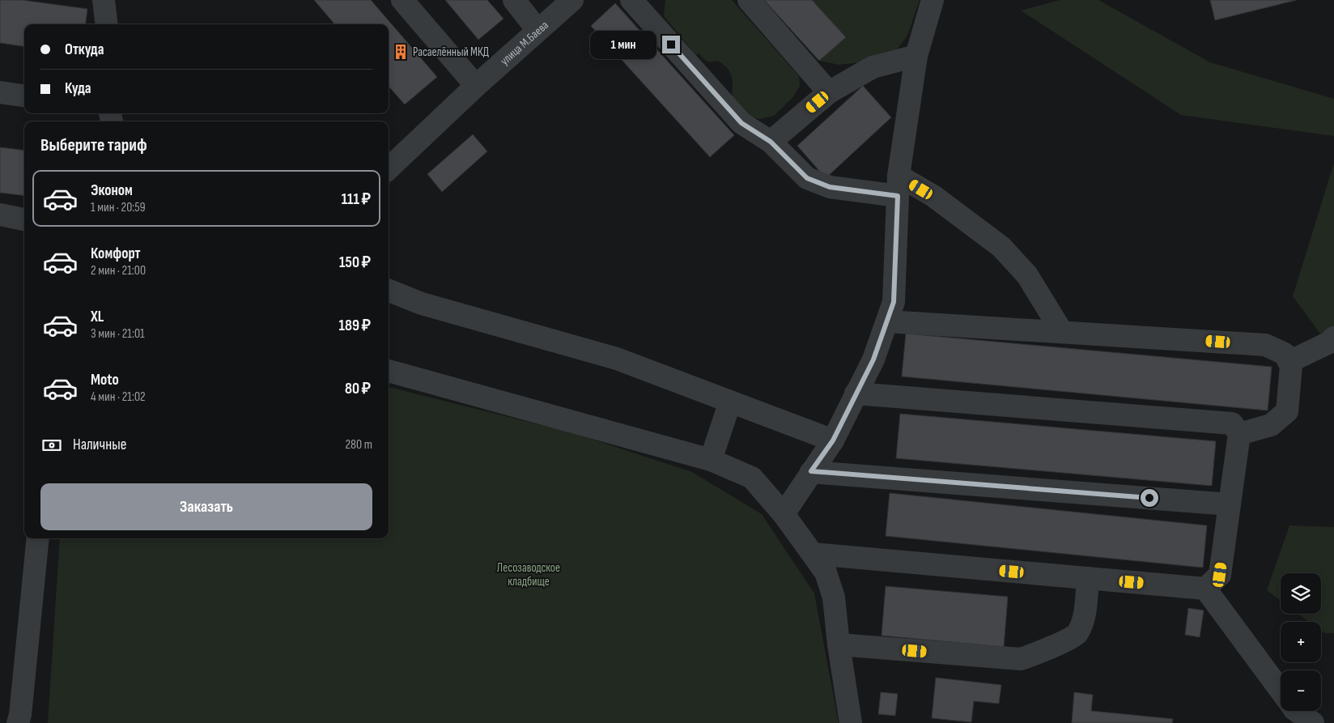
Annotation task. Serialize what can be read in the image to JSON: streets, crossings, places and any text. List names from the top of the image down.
{
  "streets": {
    "street": ["улица М.Баева"]
  },
  "parks": ["Лесозаводское кладбище"],
  "places": {
    "building": ["Расаелённый МКД"]
  },
  "page": {
    "banner": ["Откуда", "Куда"],
    "bubble": "1 мин",
    "heading": "Выберите тариф",
    "list": [
      {
        "name": "Эконом",
        "note": "1 мин · 20:59",
        "value": "111 ₽"
      },
      {
        "name": "Комфорт",
        "note": "2 мин · 21:00",
        "value": "150 ₽"
      },
      {
        "name": "XL",
        "note": "3 мин · 21:01",
        "value": "189 ₽"
      },
      {
        "name": "Moto",
        "note": "4 мин · 21:02",
        "value": "80 ₽"
      }
    ],
    "pay": ["Наличные", "280 m"],
    "buttons": "Заказать",
    "map_buttons": ["+", "−"]
  }
}
